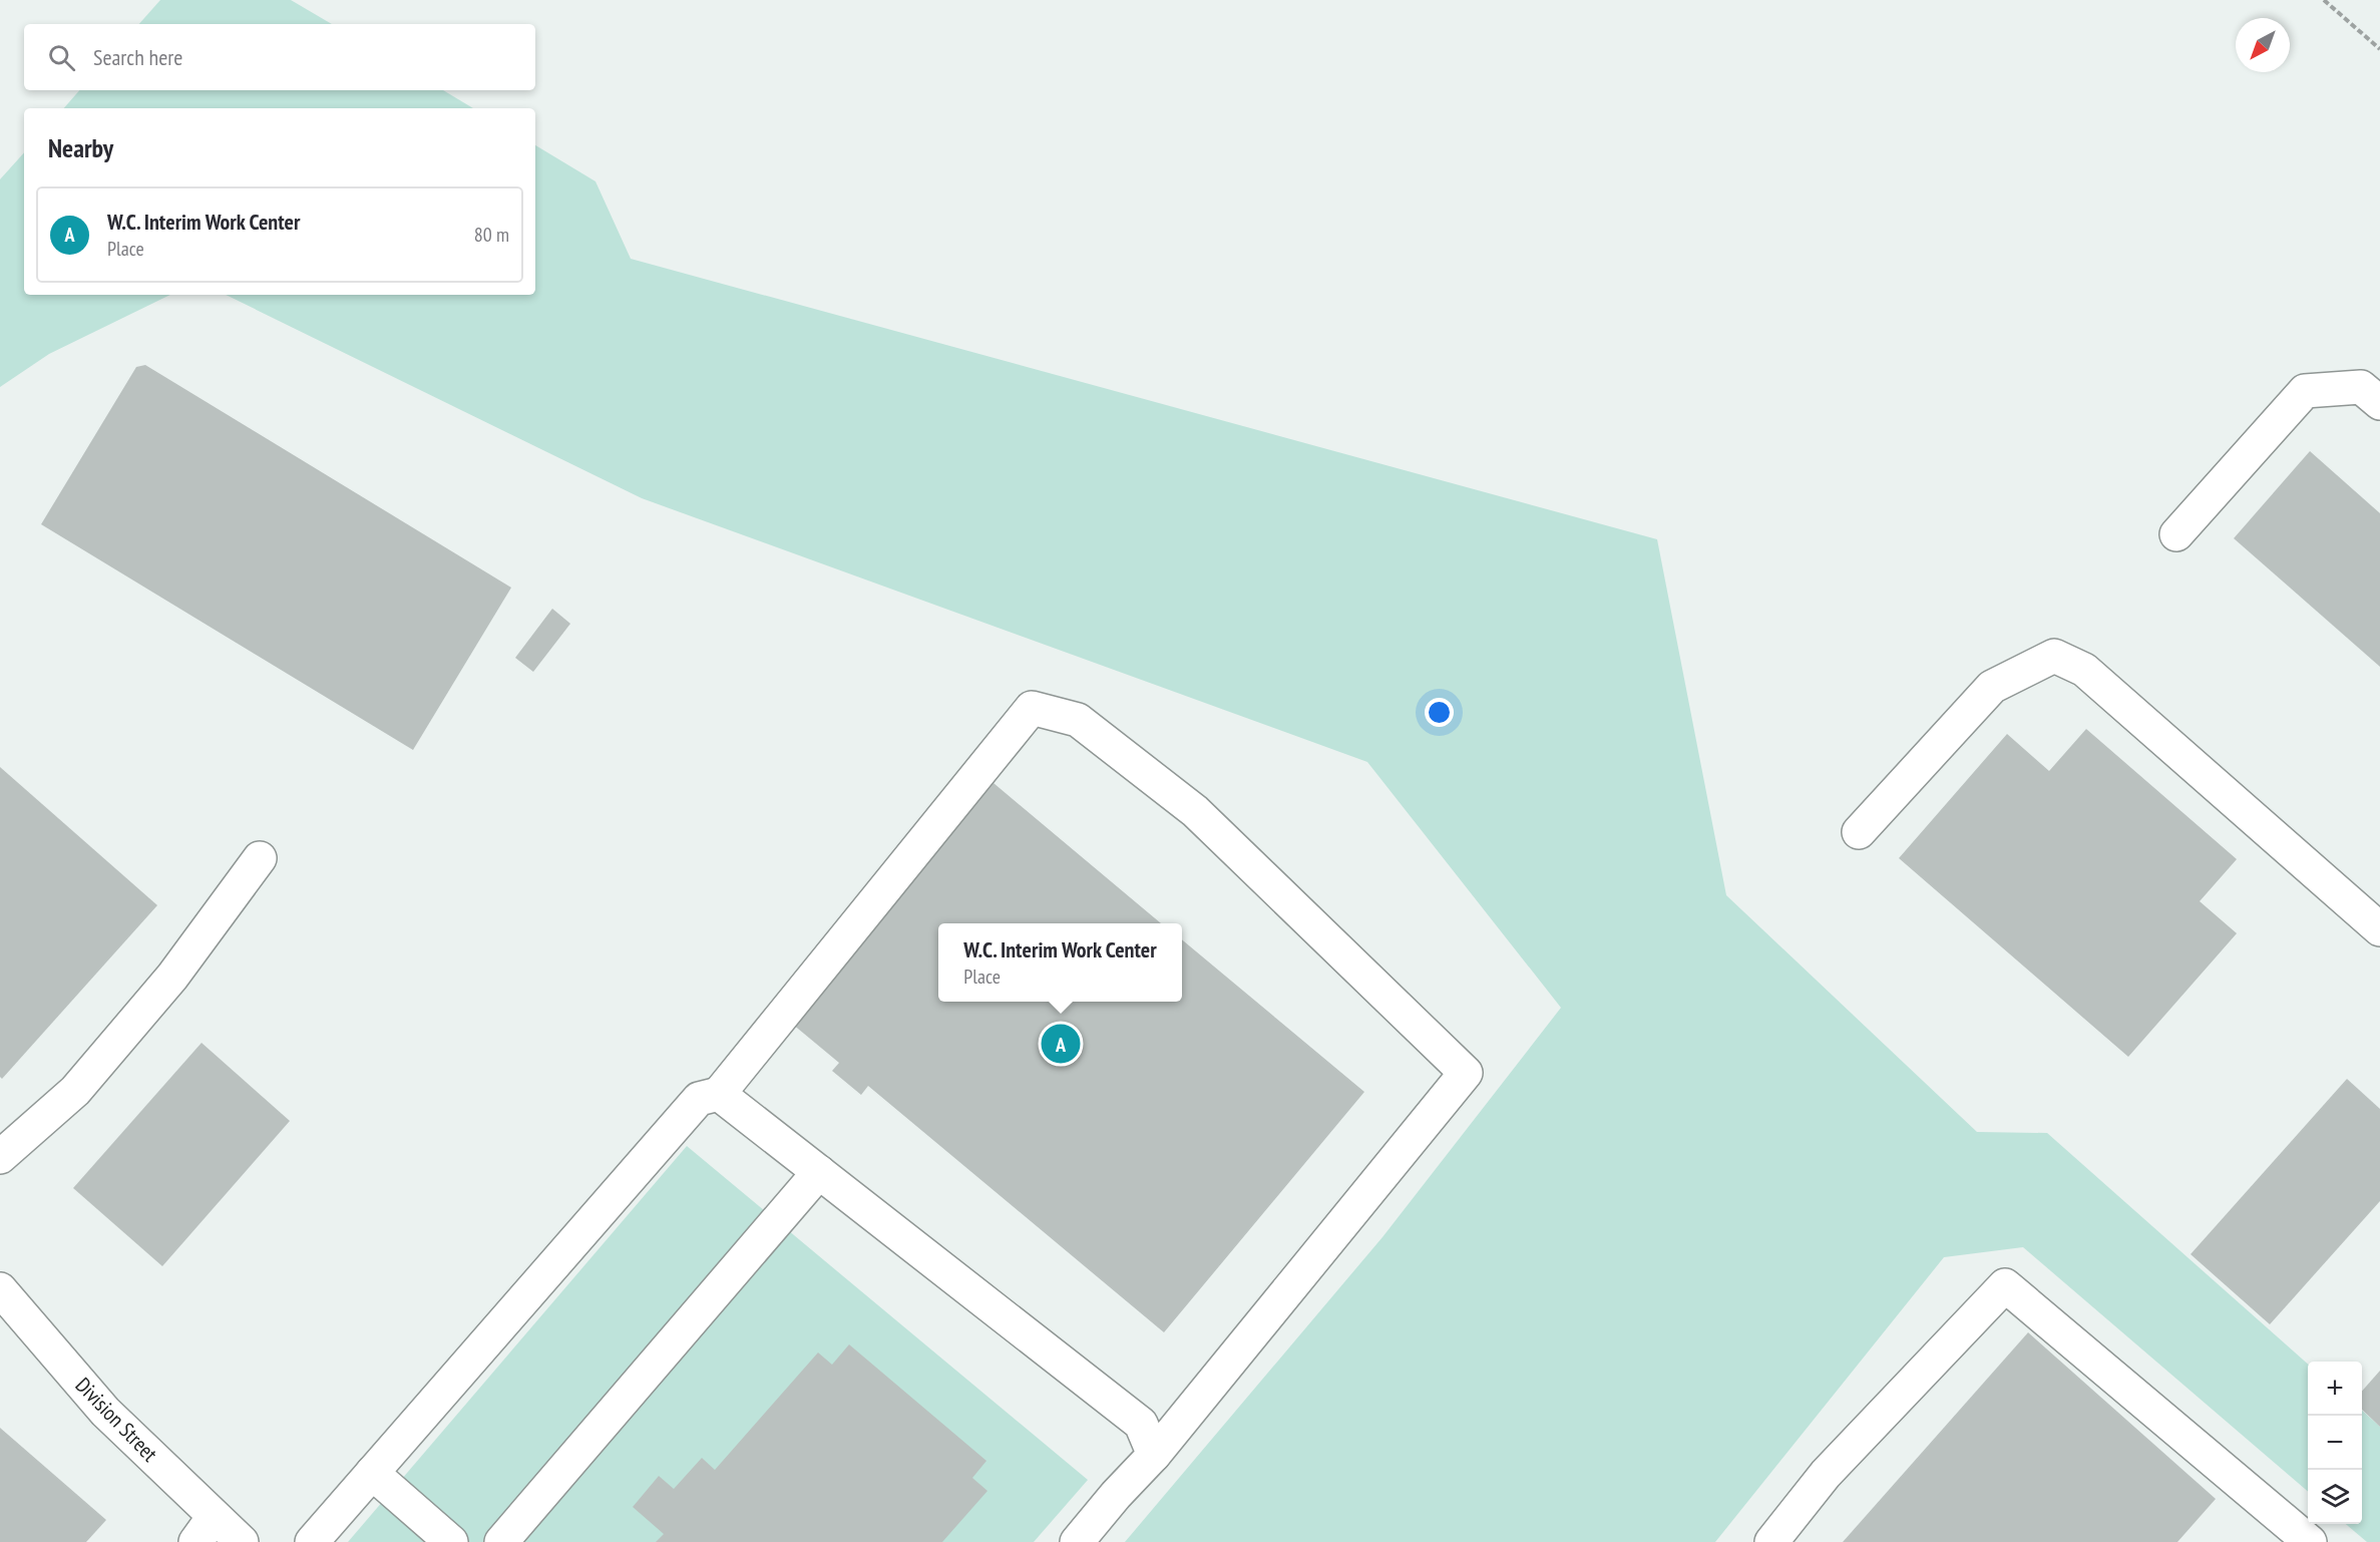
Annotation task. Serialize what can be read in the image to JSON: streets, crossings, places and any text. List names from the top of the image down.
{
  "streets": {
    "street": ["Division Street"]
  },
  "north": "bottom left",
  "page": {
    "search": "Search here",
    "heading": "Nearby",
    "list": [
      {
        "mark": "A",
        "name": "W.C. Interim Work Center",
        "note": "Place",
        "value": "80 m"
      }
    ],
    "popup": ["W.C. Interim Work Center", "Place"],
    "pins": "A",
    "map_buttons": ["+", "−"]
  }
}
